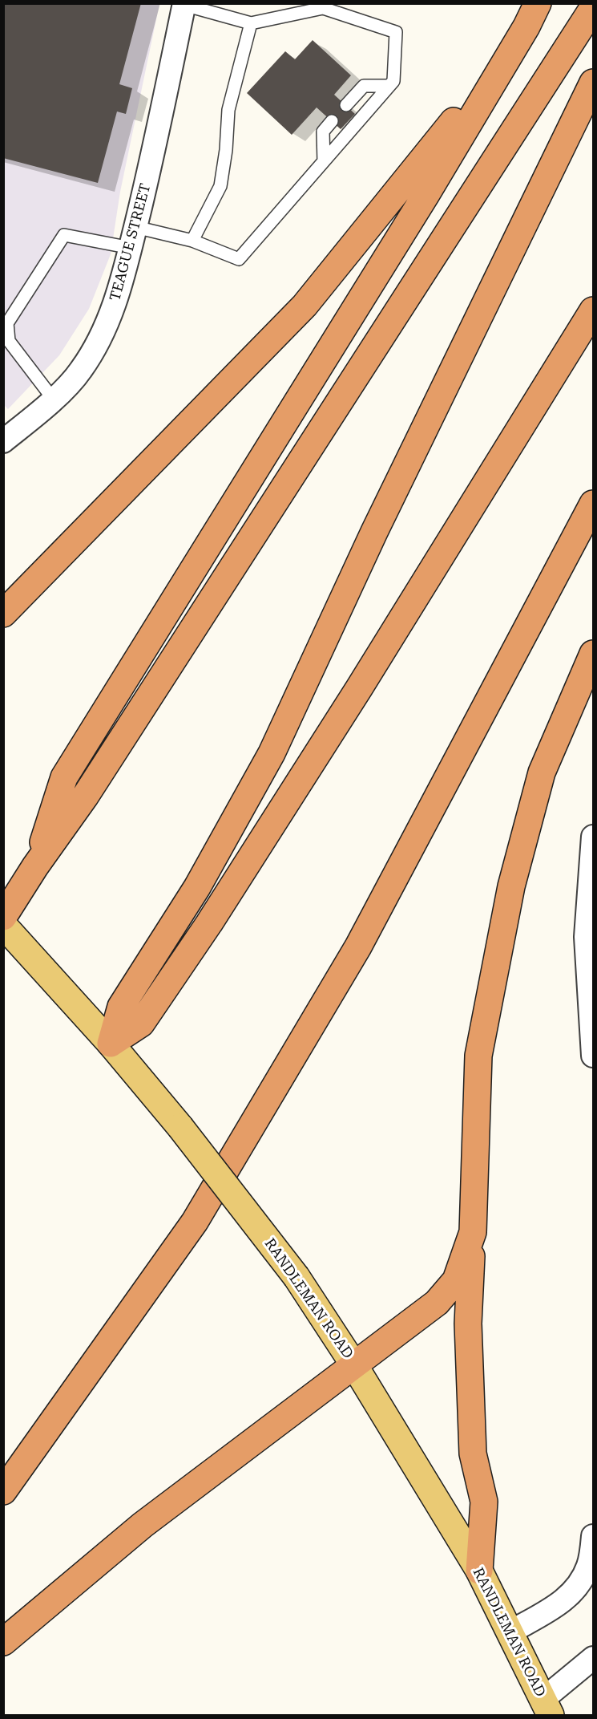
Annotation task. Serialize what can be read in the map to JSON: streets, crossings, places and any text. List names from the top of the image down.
{
  "streets": {
    "main road": ["RANDLEMAN ROAD"],
    "street": ["TEAGUE STREET"]
  }
}
